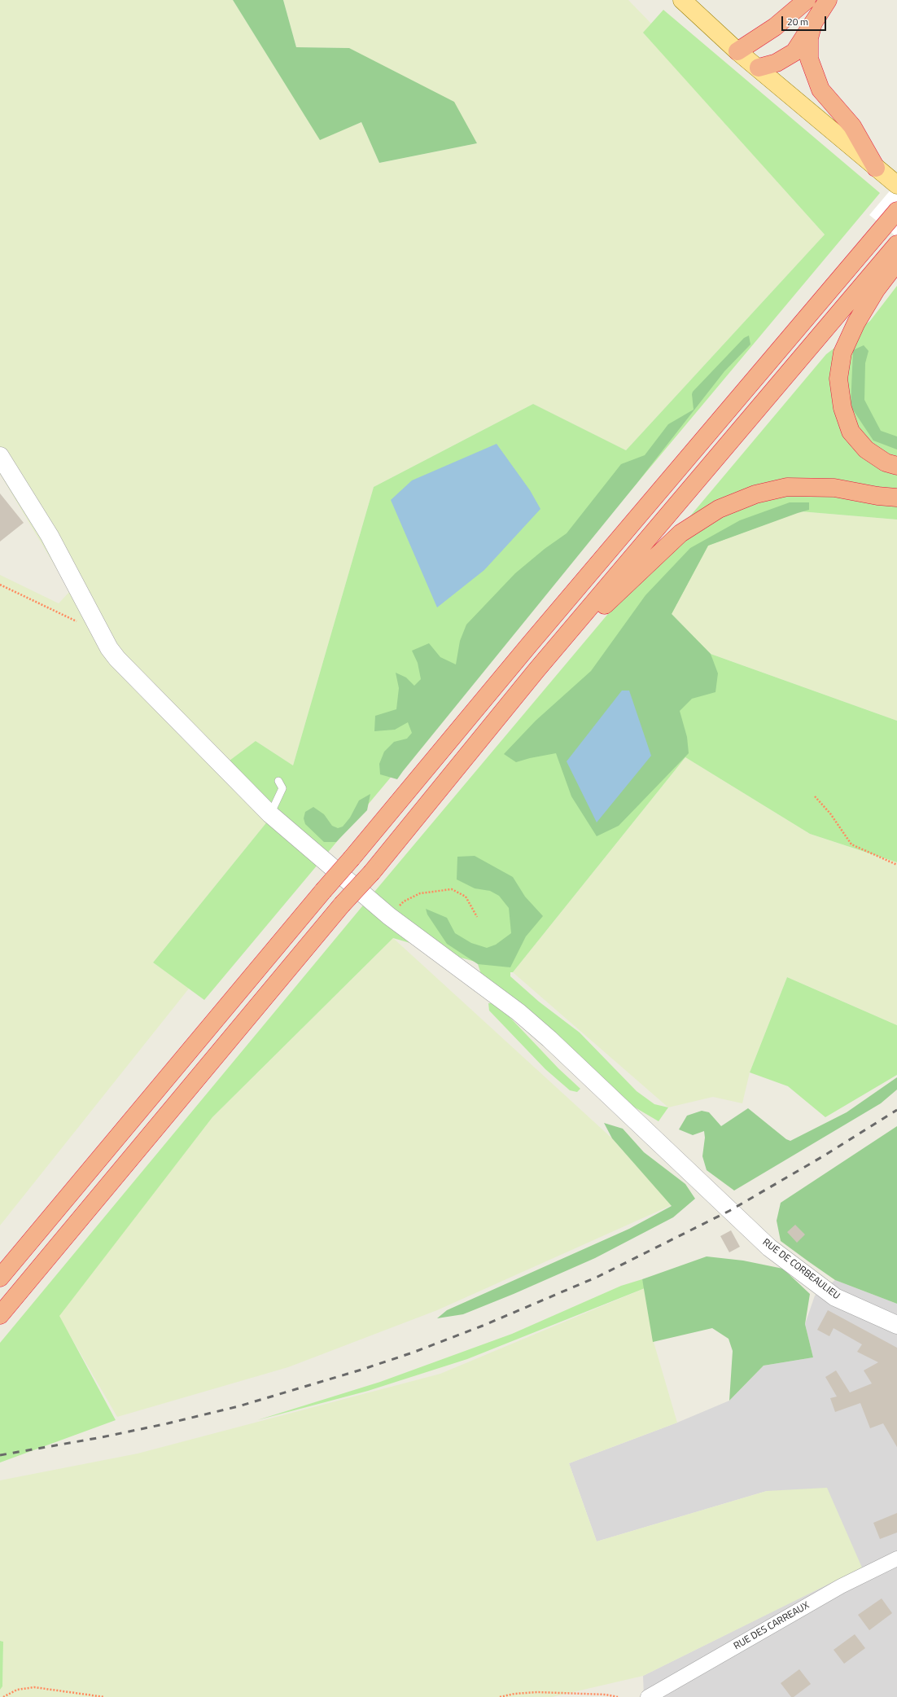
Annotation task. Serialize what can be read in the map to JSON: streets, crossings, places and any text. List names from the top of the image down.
{
  "streets": {
    "street": ["RUE DE CORBEAULIEU", "RUE DES CARREAUX"]
  },
  "scale_bar": "20 m"
}
